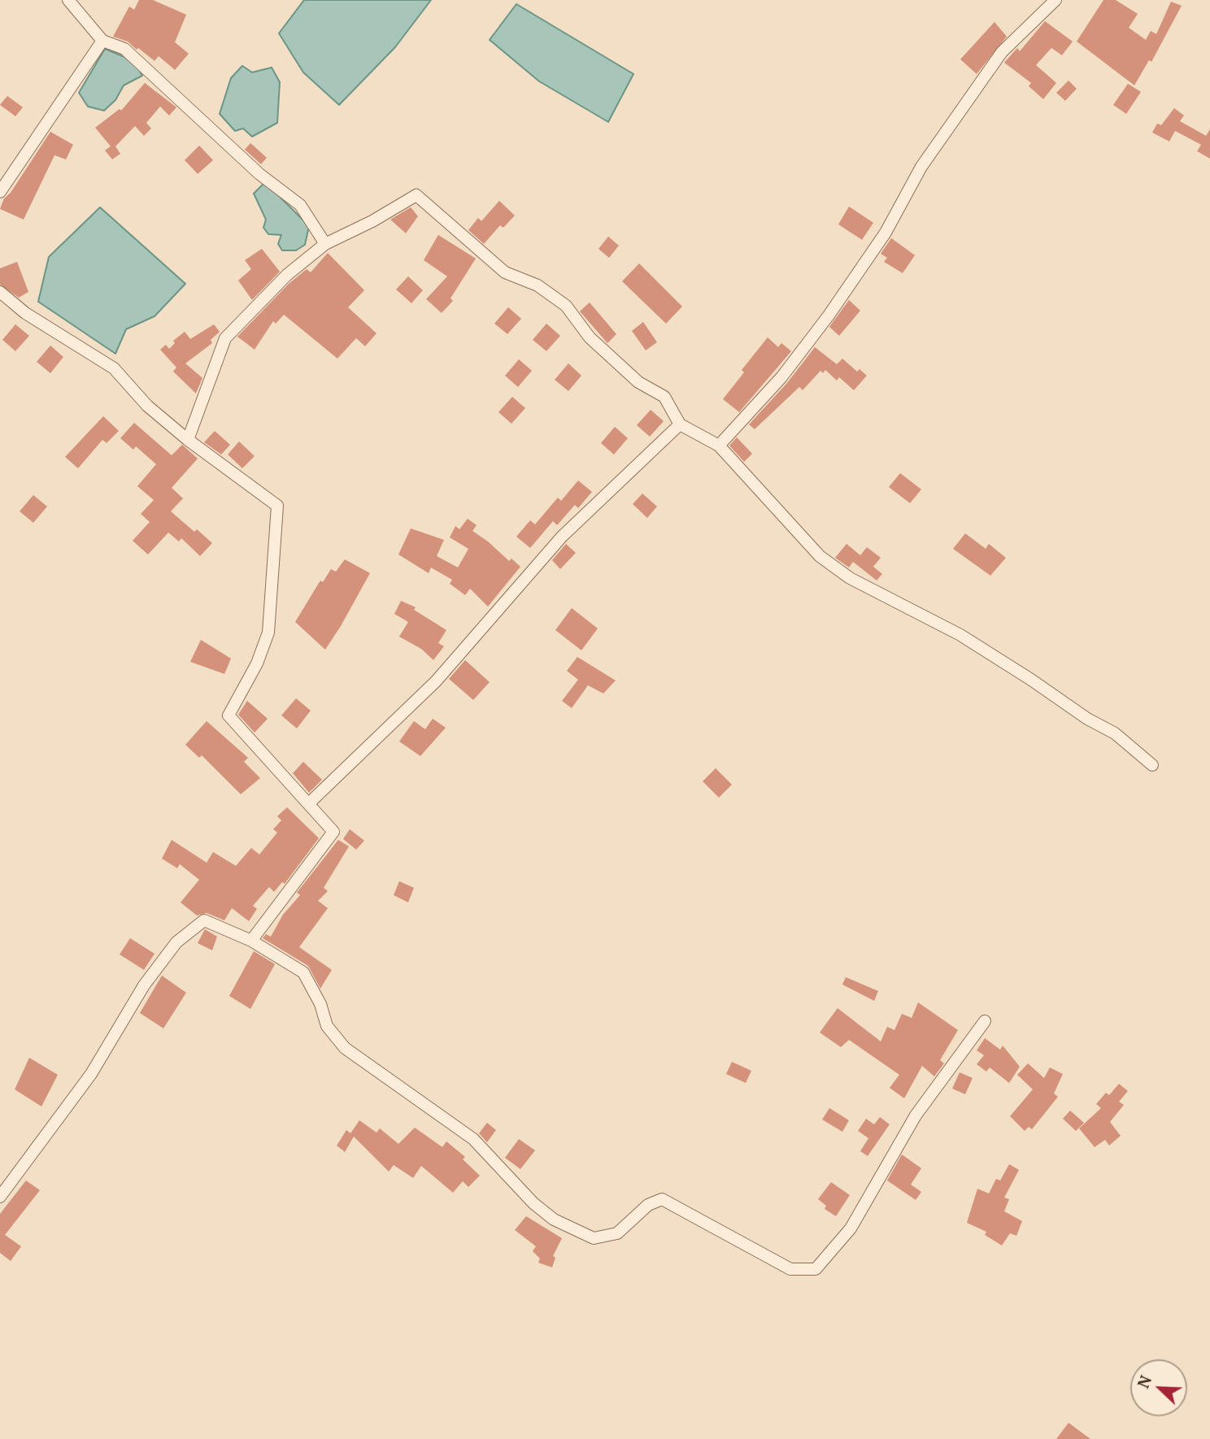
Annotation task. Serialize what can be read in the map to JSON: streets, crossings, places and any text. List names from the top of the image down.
{
  "north": "top left"
}
